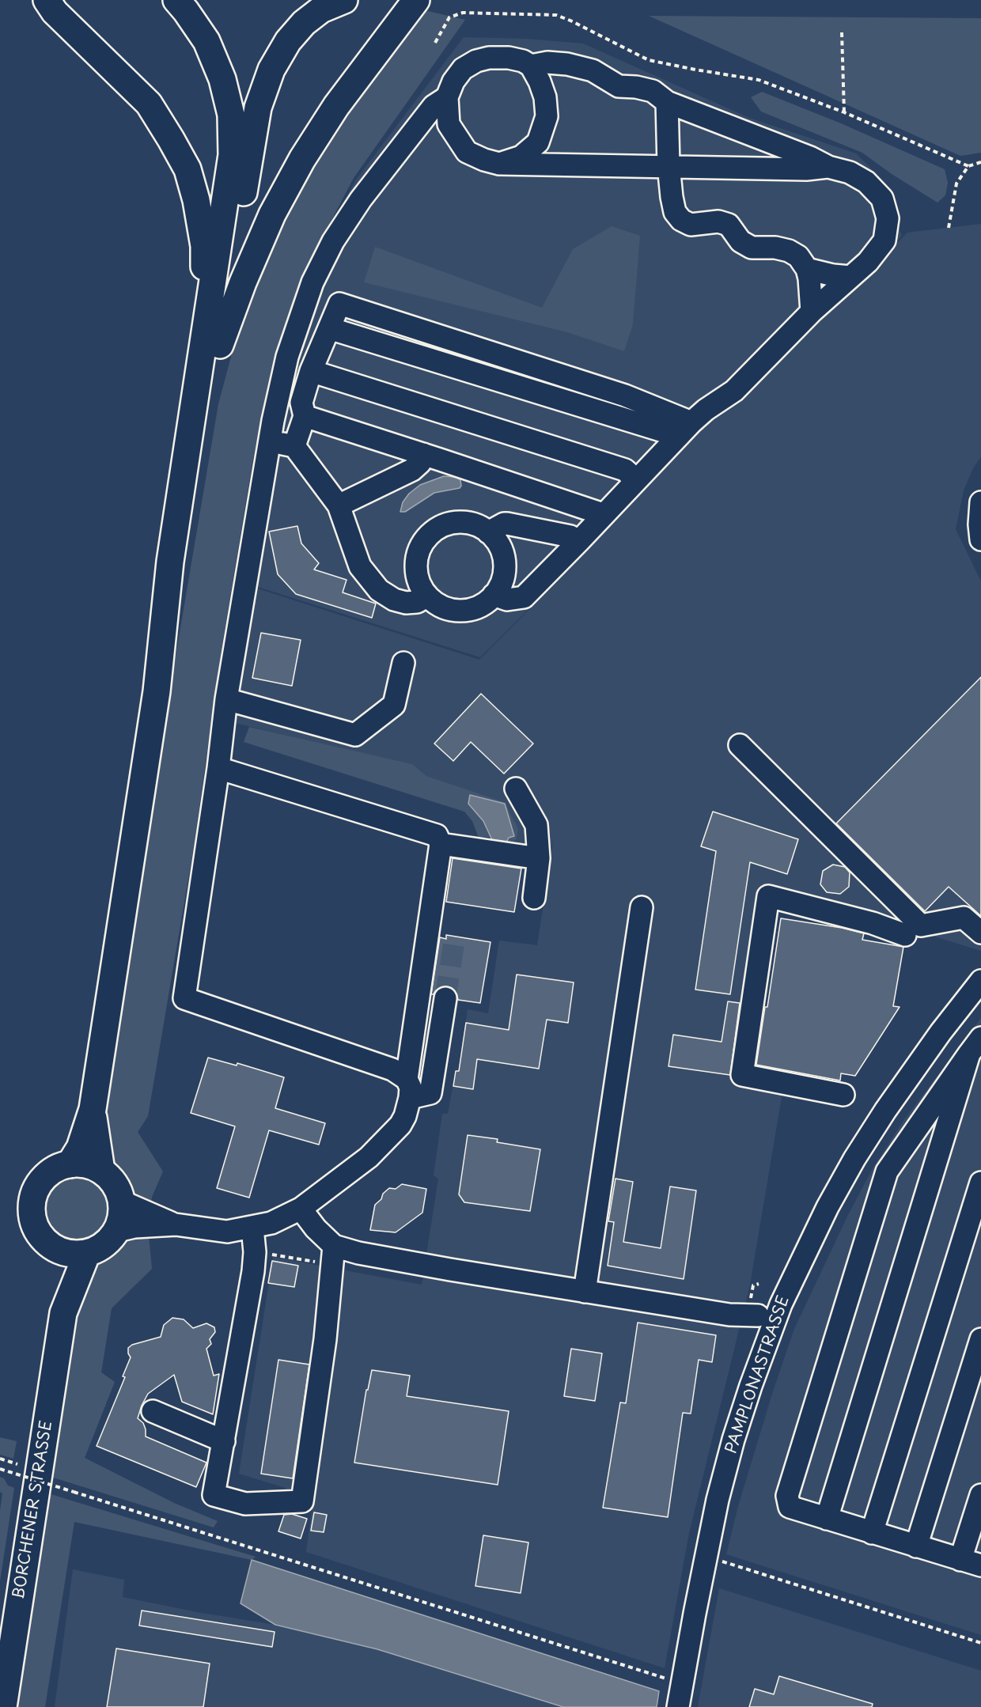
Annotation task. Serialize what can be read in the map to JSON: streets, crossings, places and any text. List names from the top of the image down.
{
  "streets": {
    "main road": ["BORCHENER STRASSE"],
    "street": ["PAMPLONASTRASSE"]
  }
}
